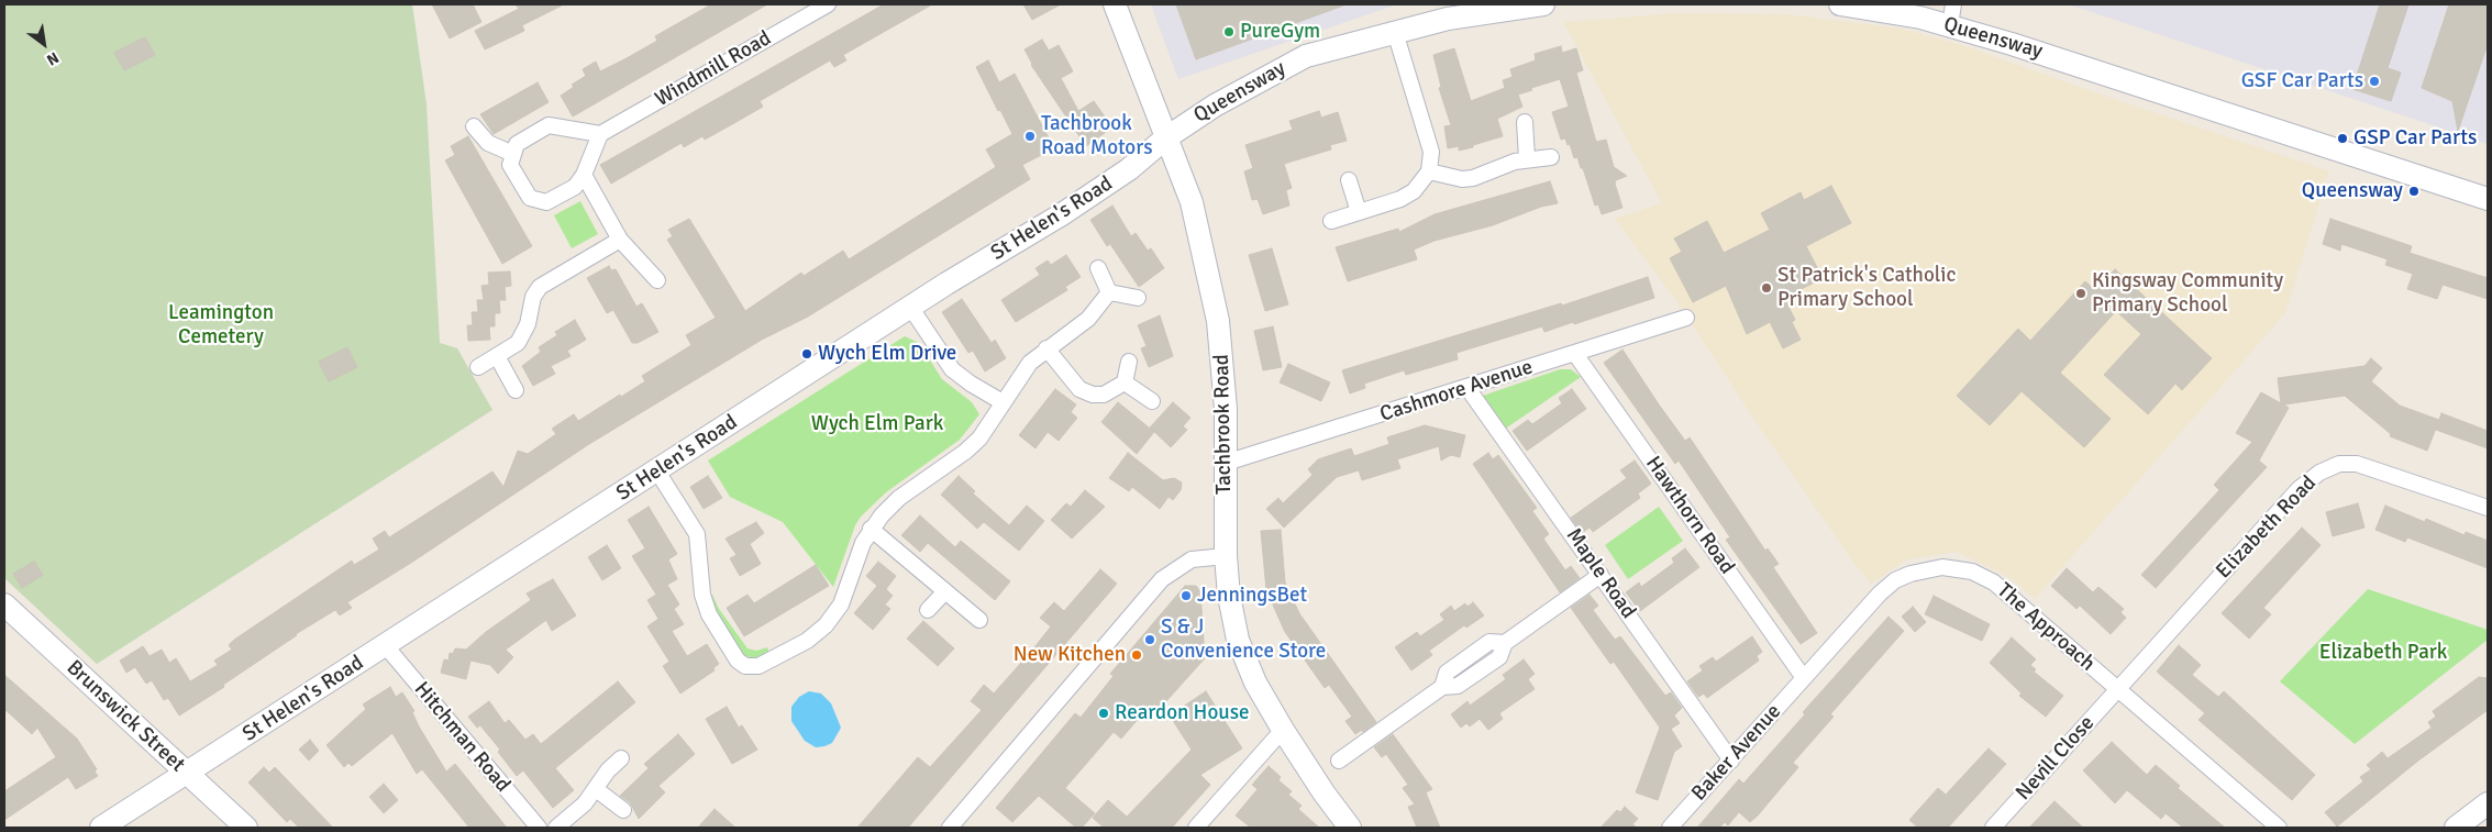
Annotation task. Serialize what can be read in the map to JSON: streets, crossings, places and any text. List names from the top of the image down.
{
  "streets": {
    "street": [
      "Queensway",
      "Windmill Road",
      "St Helen's Road",
      "Cashmore Avenue",
      "Tachbrook Road",
      "Hawthorn Road",
      "Elizabeth Road",
      "Maple Road",
      "The Approach",
      "Brunswick Street",
      "Hitchman Road",
      "Baker Avenue",
      "Nevill Close"
    ]
  },
  "crossings": [
    ["Queensway", "St Helen's Road"],
    ["Queensway", "Tachbrook Road"],
    ["St Helen's Road", "Tachbrook Road"],
    ["St Helen's Road", "Brunswick Street"],
    ["St Helen's Road", "Hitchman Road"],
    ["Cashmore Avenue", "Tachbrook Road"],
    ["Cashmore Avenue", "Hawthorn Road"],
    ["Cashmore Avenue", "Maple Road"],
    ["Hawthorn Road", "The Approach"],
    ["Hawthorn Road", "Baker Avenue"],
    ["Elizabeth Road", "The Approach"],
    ["Elizabeth Road", "Nevill Close"],
    ["Maple Road", "Baker Avenue"],
    ["The Approach", "Baker Avenue"],
    ["The Approach", "Nevill Close"]
  ],
  "parks": ["Leamington Cemetery", "Wych Elm Park", "Elizabeth Park"],
  "places": [
    "PureGym",
    "GSF Car Parts",
    "Tachbrook Road Motors",
    "GSP Car Parts",
    "Queensway",
    "St Patrick's Catholic Primary School",
    "Kingsway Community Primary School",
    "Wych Elm Drive",
    "JenningsBet",
    "S & J Convenience Store",
    "New Kitchen",
    "Reardon House"
  ],
  "north": "bottom right"
}
